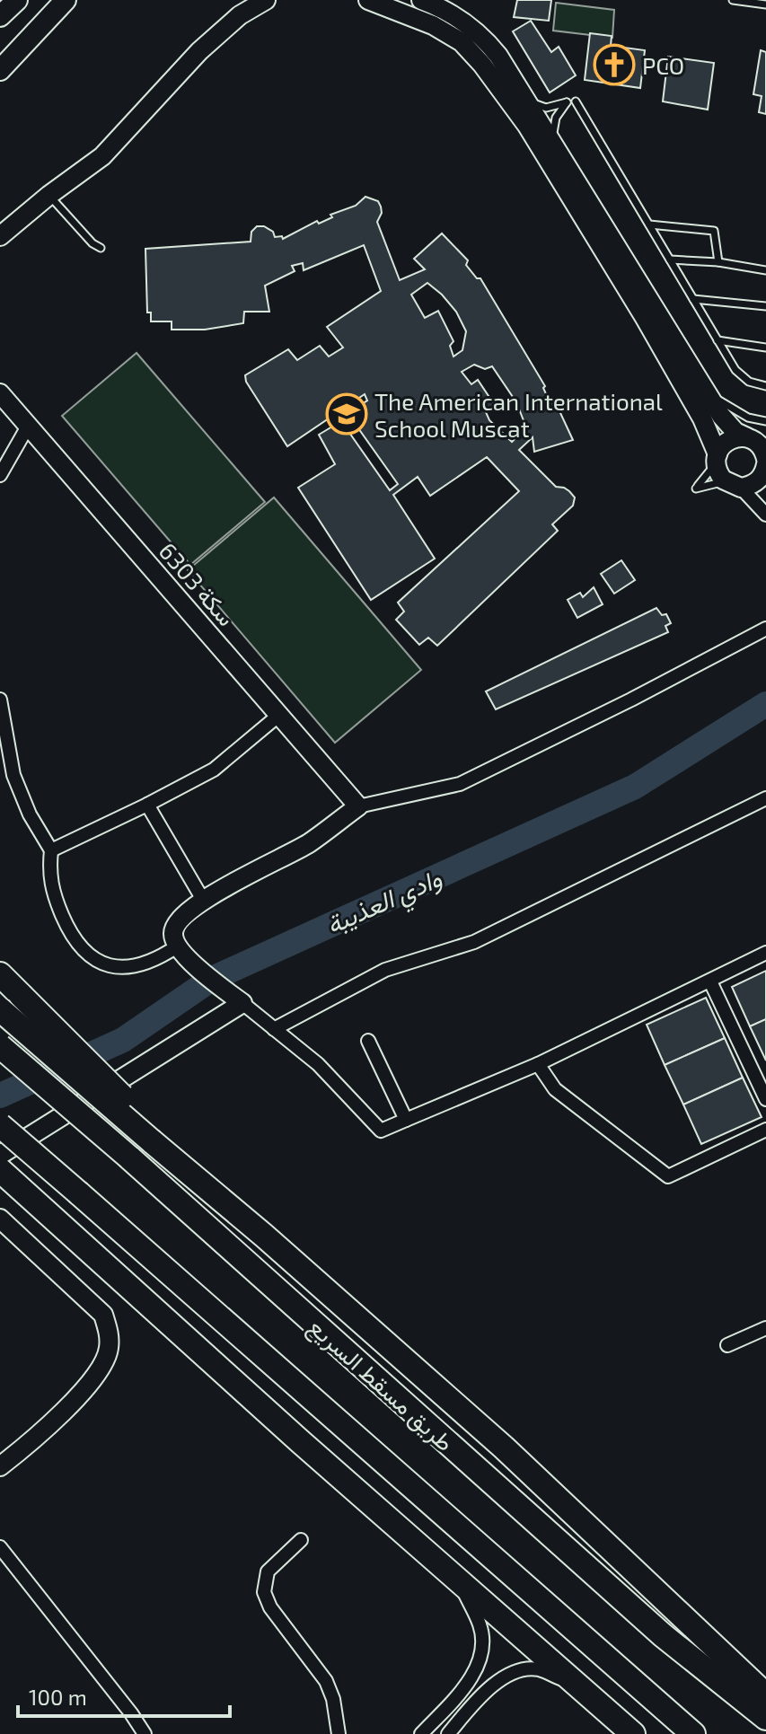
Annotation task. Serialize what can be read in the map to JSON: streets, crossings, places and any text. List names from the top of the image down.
{
  "streets": {
    "highway": ["طريق مسقط السريع"],
    "street": ["سكة 6303"]
  },
  "water": ["وادي العذيبة"],
  "places": {
    "church": ["PCO"],
    "school or university": ["The American International School Muscat"]
  },
  "scale_bar": "100 m"
}
